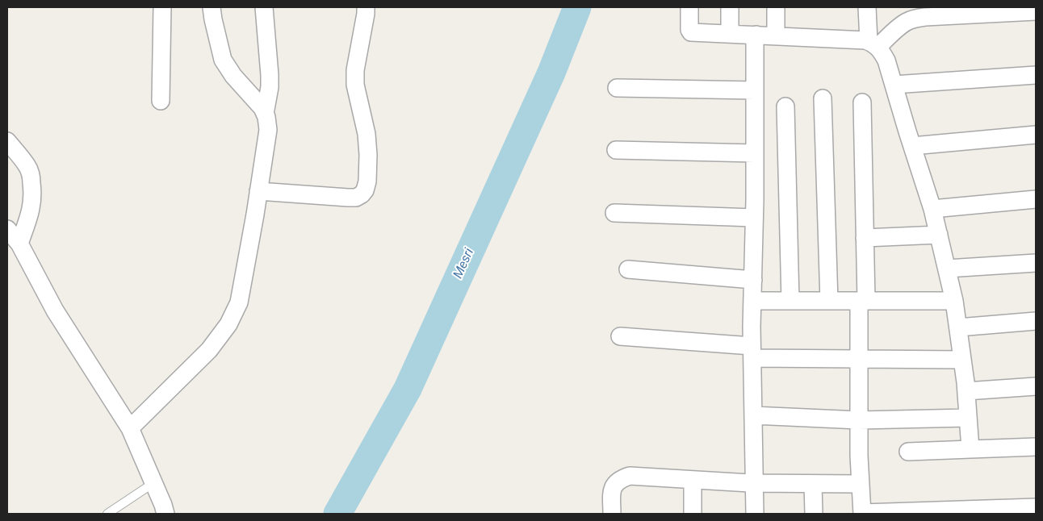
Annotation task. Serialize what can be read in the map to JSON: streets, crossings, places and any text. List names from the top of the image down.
{
  "water": ["Mesri"]
}
